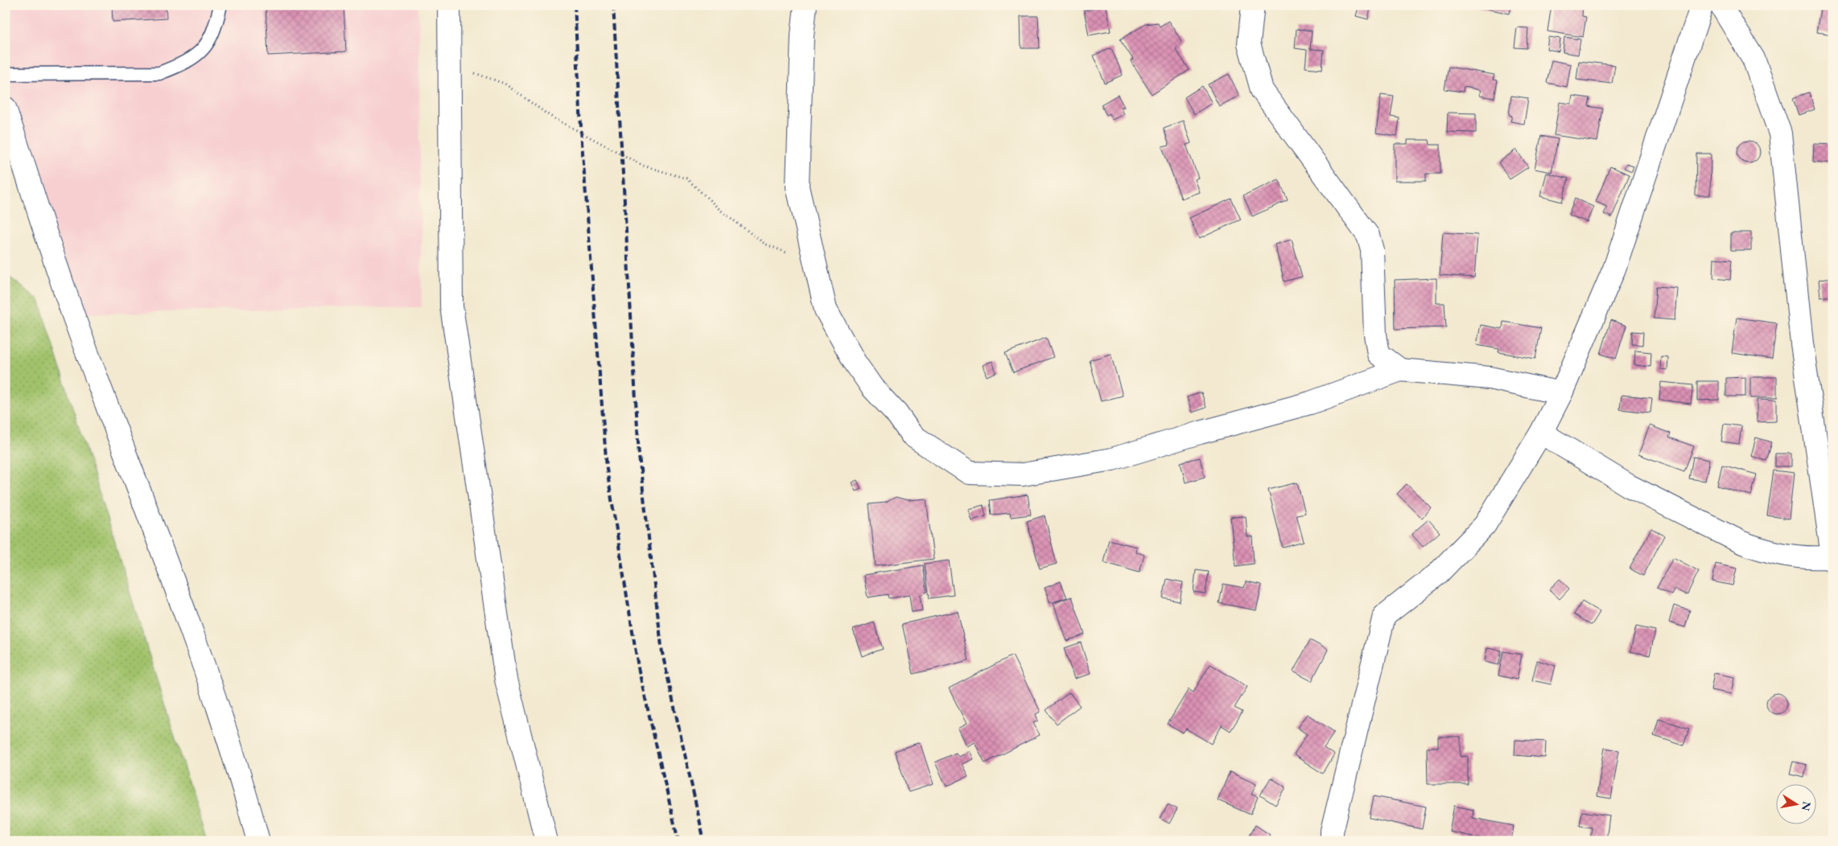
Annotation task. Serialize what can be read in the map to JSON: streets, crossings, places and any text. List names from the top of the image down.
{
  "north": "right"
}
